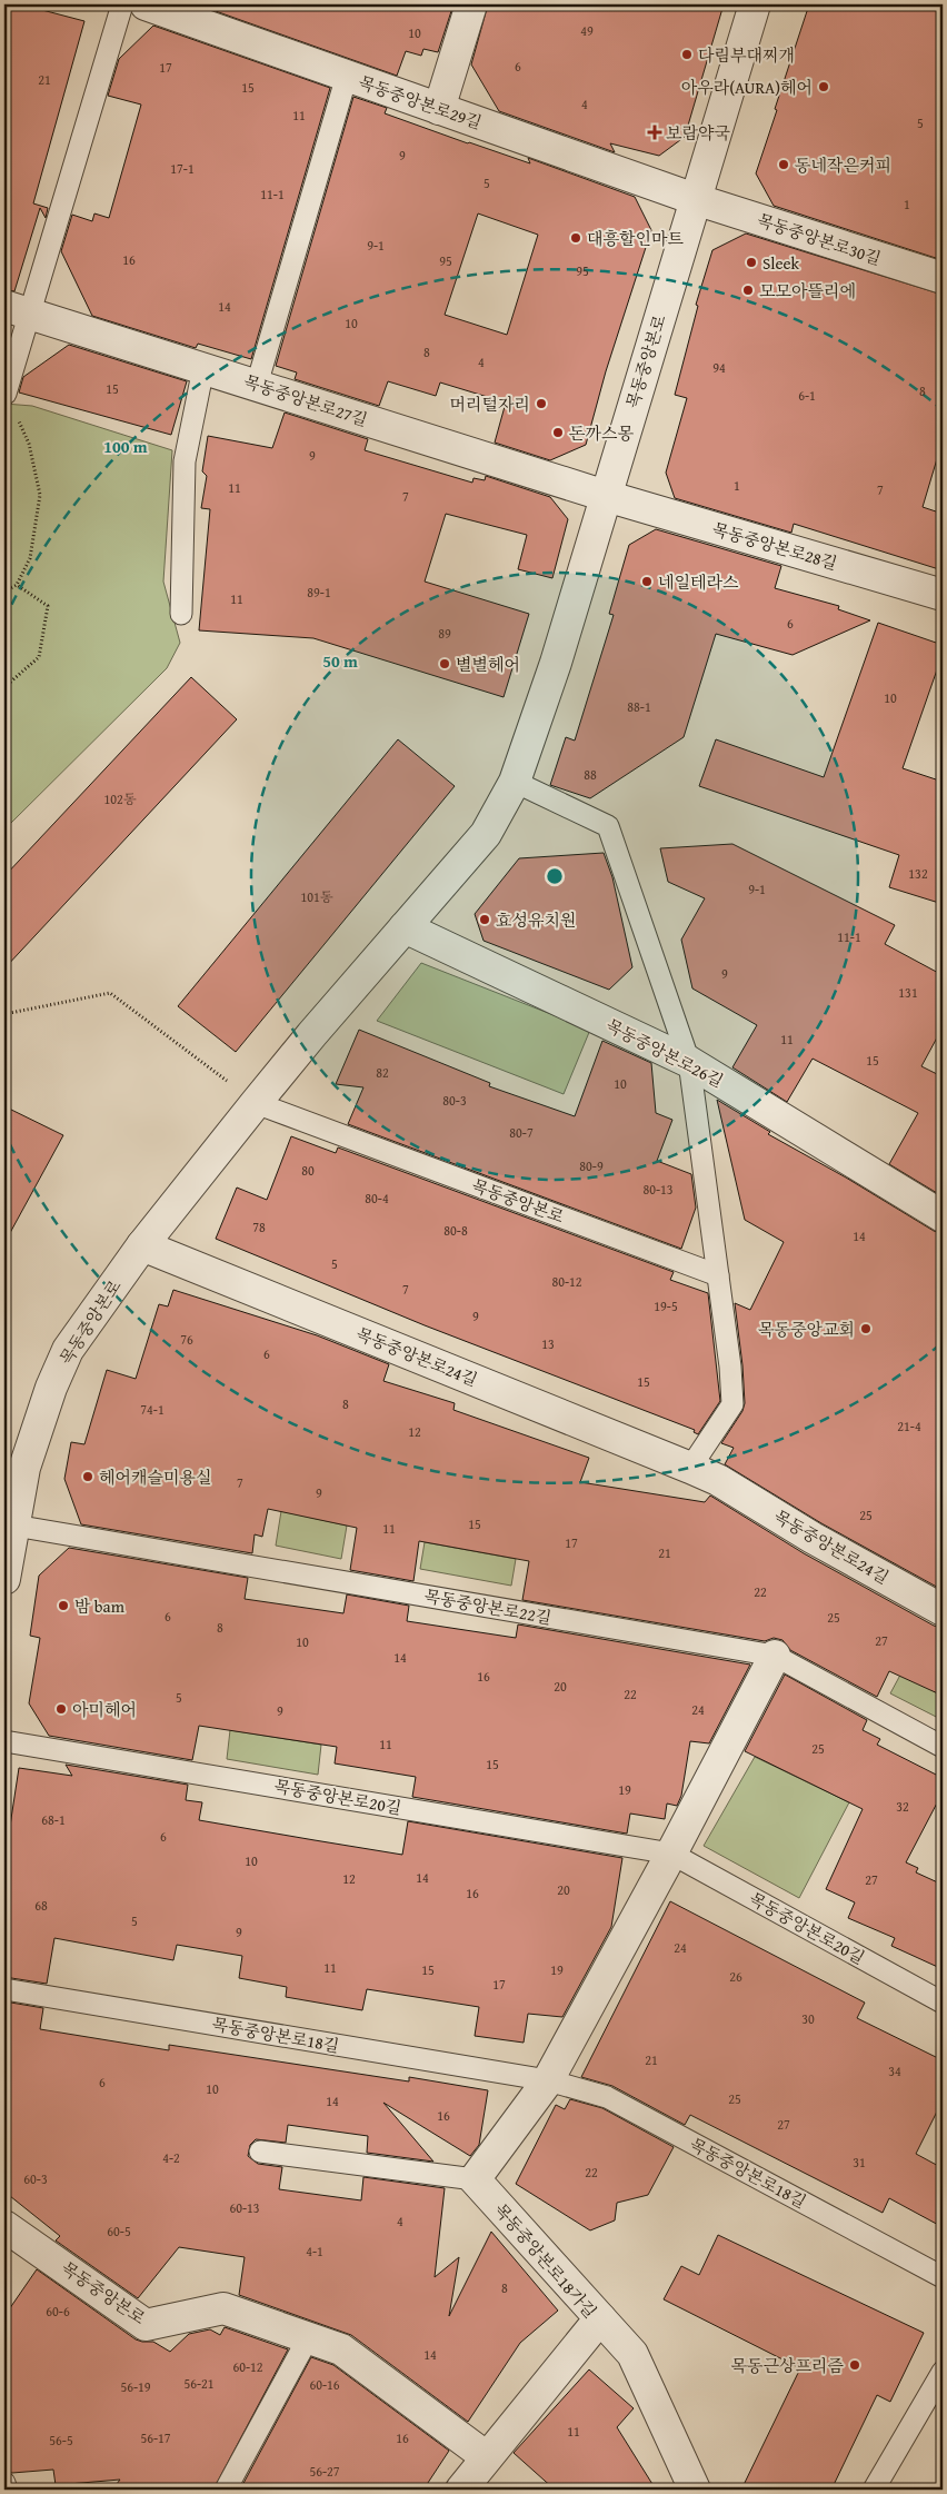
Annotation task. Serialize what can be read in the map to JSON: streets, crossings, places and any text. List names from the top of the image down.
{
  "streets": {
    "street": [
      "목동중앙본로29길",
      "목동중앙본로30길",
      "목동중앙본로",
      "목동중앙본로27길",
      "목동중앙본로28길",
      "목동중앙본로26길",
      "목동중앙본로24길",
      "목동중앙본로18가길"
    ],
    "lane": ["목동중앙본로22길", "목동중앙본로20길", "목동중앙본로18길"]
  },
  "crossings": [
    ["목동중앙본로29길", "목동중앙본로30길"],
    ["목동중앙본로29길", "목동중앙본로"],
    ["목동중앙본로30길", "목동중앙본로"],
    ["목동중앙본로", "목동중앙본로27길"],
    ["목동중앙본로", "목동중앙본로28길"],
    ["목동중앙본로", "목동중앙본로26길"],
    ["목동중앙본로", "목동중앙본로24길"],
    ["목동중앙본로", "목동중앙본로22길"],
    ["목동중앙본로", "목동중앙본로18가길"],
    ["목동중앙본로27길", "목동중앙본로28길"]
  ],
  "places": {
    "other": [
      "다림부대찌개",
      "아우라(AURA)헤어",
      "동네작은커피",
      "대흥할인마트",
      "Sleek",
      "모모아뜰리에",
      "머리털자리",
      "돈까스몽",
      "네일테라스",
      "별별헤어",
      "효성유치원",
      "목동중앙교회",
      "헤어캐슬미용실",
      "밤 bam",
      "아미헤어",
      "목동근상프리즘"
    ],
    "health": ["보람약국"]
  },
  "house_numbers": [
    "49",
    "10",
    "6",
    "17",
    "21",
    "15",
    "4",
    "11",
    "5",
    "9",
    "17-1",
    "5",
    "11-1",
    "1",
    "9-1",
    "16",
    "95",
    "95",
    "14",
    "10",
    "8",
    "4",
    "94",
    "15",
    "8",
    "6-1",
    "9",
    "1",
    "11",
    "7",
    "7",
    "89-1",
    "11",
    "6",
    "89",
    "10",
    "88-1",
    "88",
    "102동",
    "132",
    "9-1",
    "101동",
    "11-1",
    "9",
    "131",
    "11",
    "15",
    "82",
    "10",
    "80-3",
    "80-7",
    "80-9",
    "80",
    "80-13",
    "80-4",
    "78",
    "80-8",
    "14",
    "5",
    "80-12",
    "7",
    "19-5",
    "9",
    "76",
    "13",
    "6",
    "15",
    "8",
    "74-1",
    "21-4",
    "12",
    "7",
    "9",
    "25",
    "15",
    "11",
    "17",
    "21",
    "22",
    "6",
    "25",
    "8",
    "27",
    "10",
    "14",
    "16",
    "20",
    "22",
    "5",
    "24",
    "9",
    "11",
    "25",
    "15",
    "19",
    "32",
    "68-1",
    "6",
    "10",
    "14",
    "12",
    "27",
    "20",
    "16",
    "68",
    "5",
    "9",
    "24",
    "11",
    "15",
    "19",
    "26",
    "17",
    "30",
    "21",
    "34",
    "6",
    "10",
    "25",
    "14",
    "16",
    "27",
    "4-2",
    "31",
    "22",
    "60-3",
    "60-13",
    "4",
    "60-5",
    "4-1",
    "8",
    "60-6",
    "14",
    "60-12",
    "56-21",
    "60-16",
    "56-19",
    "11",
    "56-17",
    "16",
    "56-5",
    "56-27"
  ],
  "rings": ["100 m", "50 m"]
}
